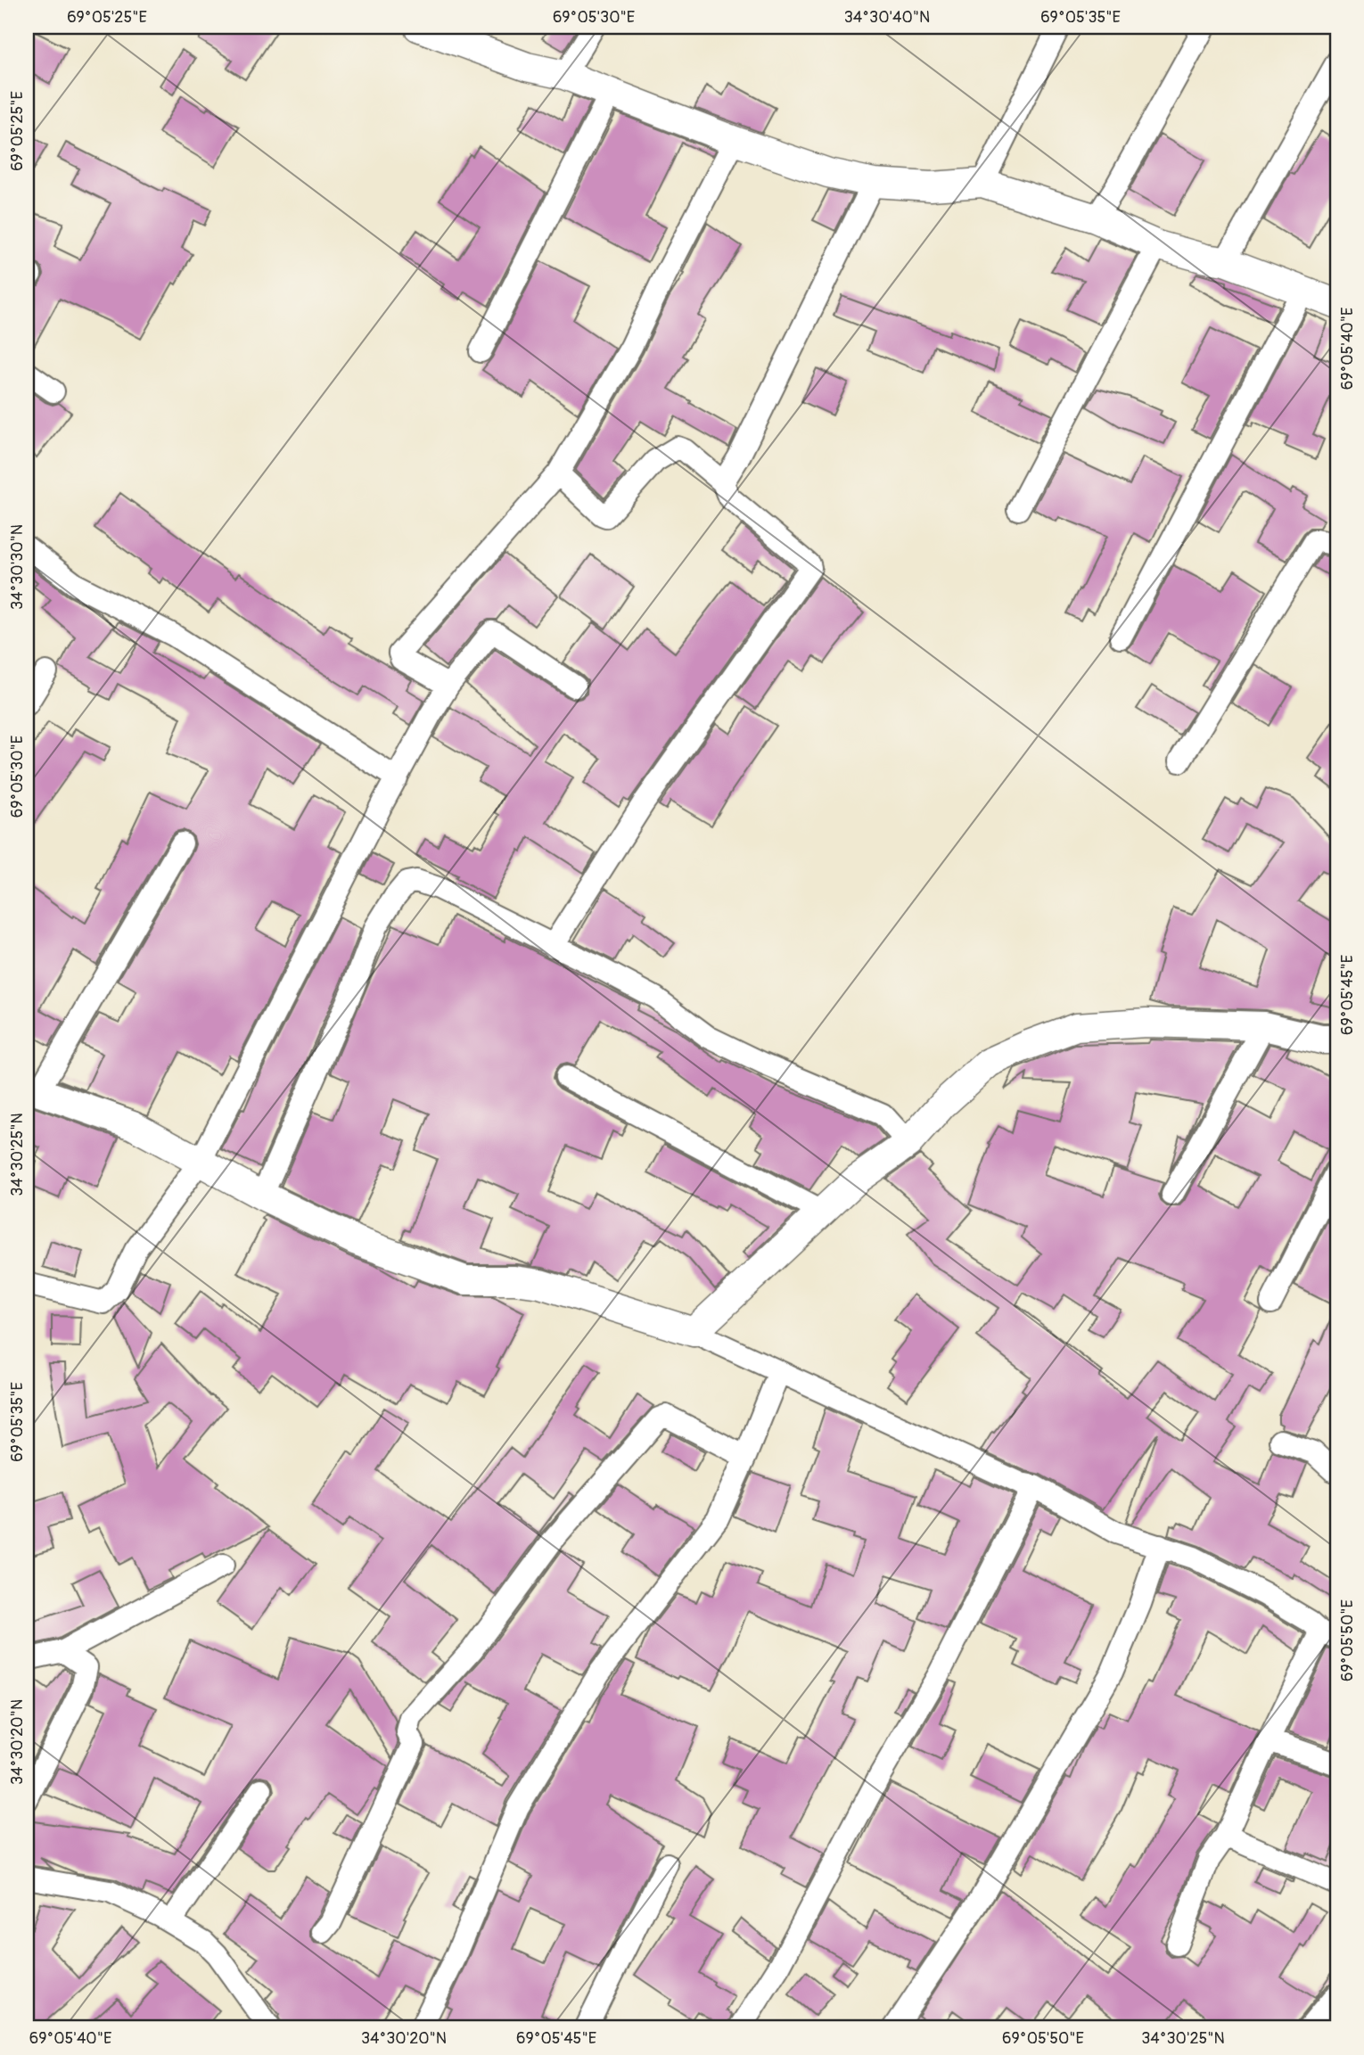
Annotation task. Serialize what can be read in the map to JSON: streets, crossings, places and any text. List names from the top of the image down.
{
  "coordinates": [
    "69°05'25\"E",
    "69°05'30\"E",
    "34°30'40\"N",
    "69°05'35\"E",
    "69°05'40\"E",
    "34°30'30\"N",
    "69°05'45\"E",
    "34°30'25\"N",
    "69°05'50\"E",
    "34°30'20\"N"
  ]
}
